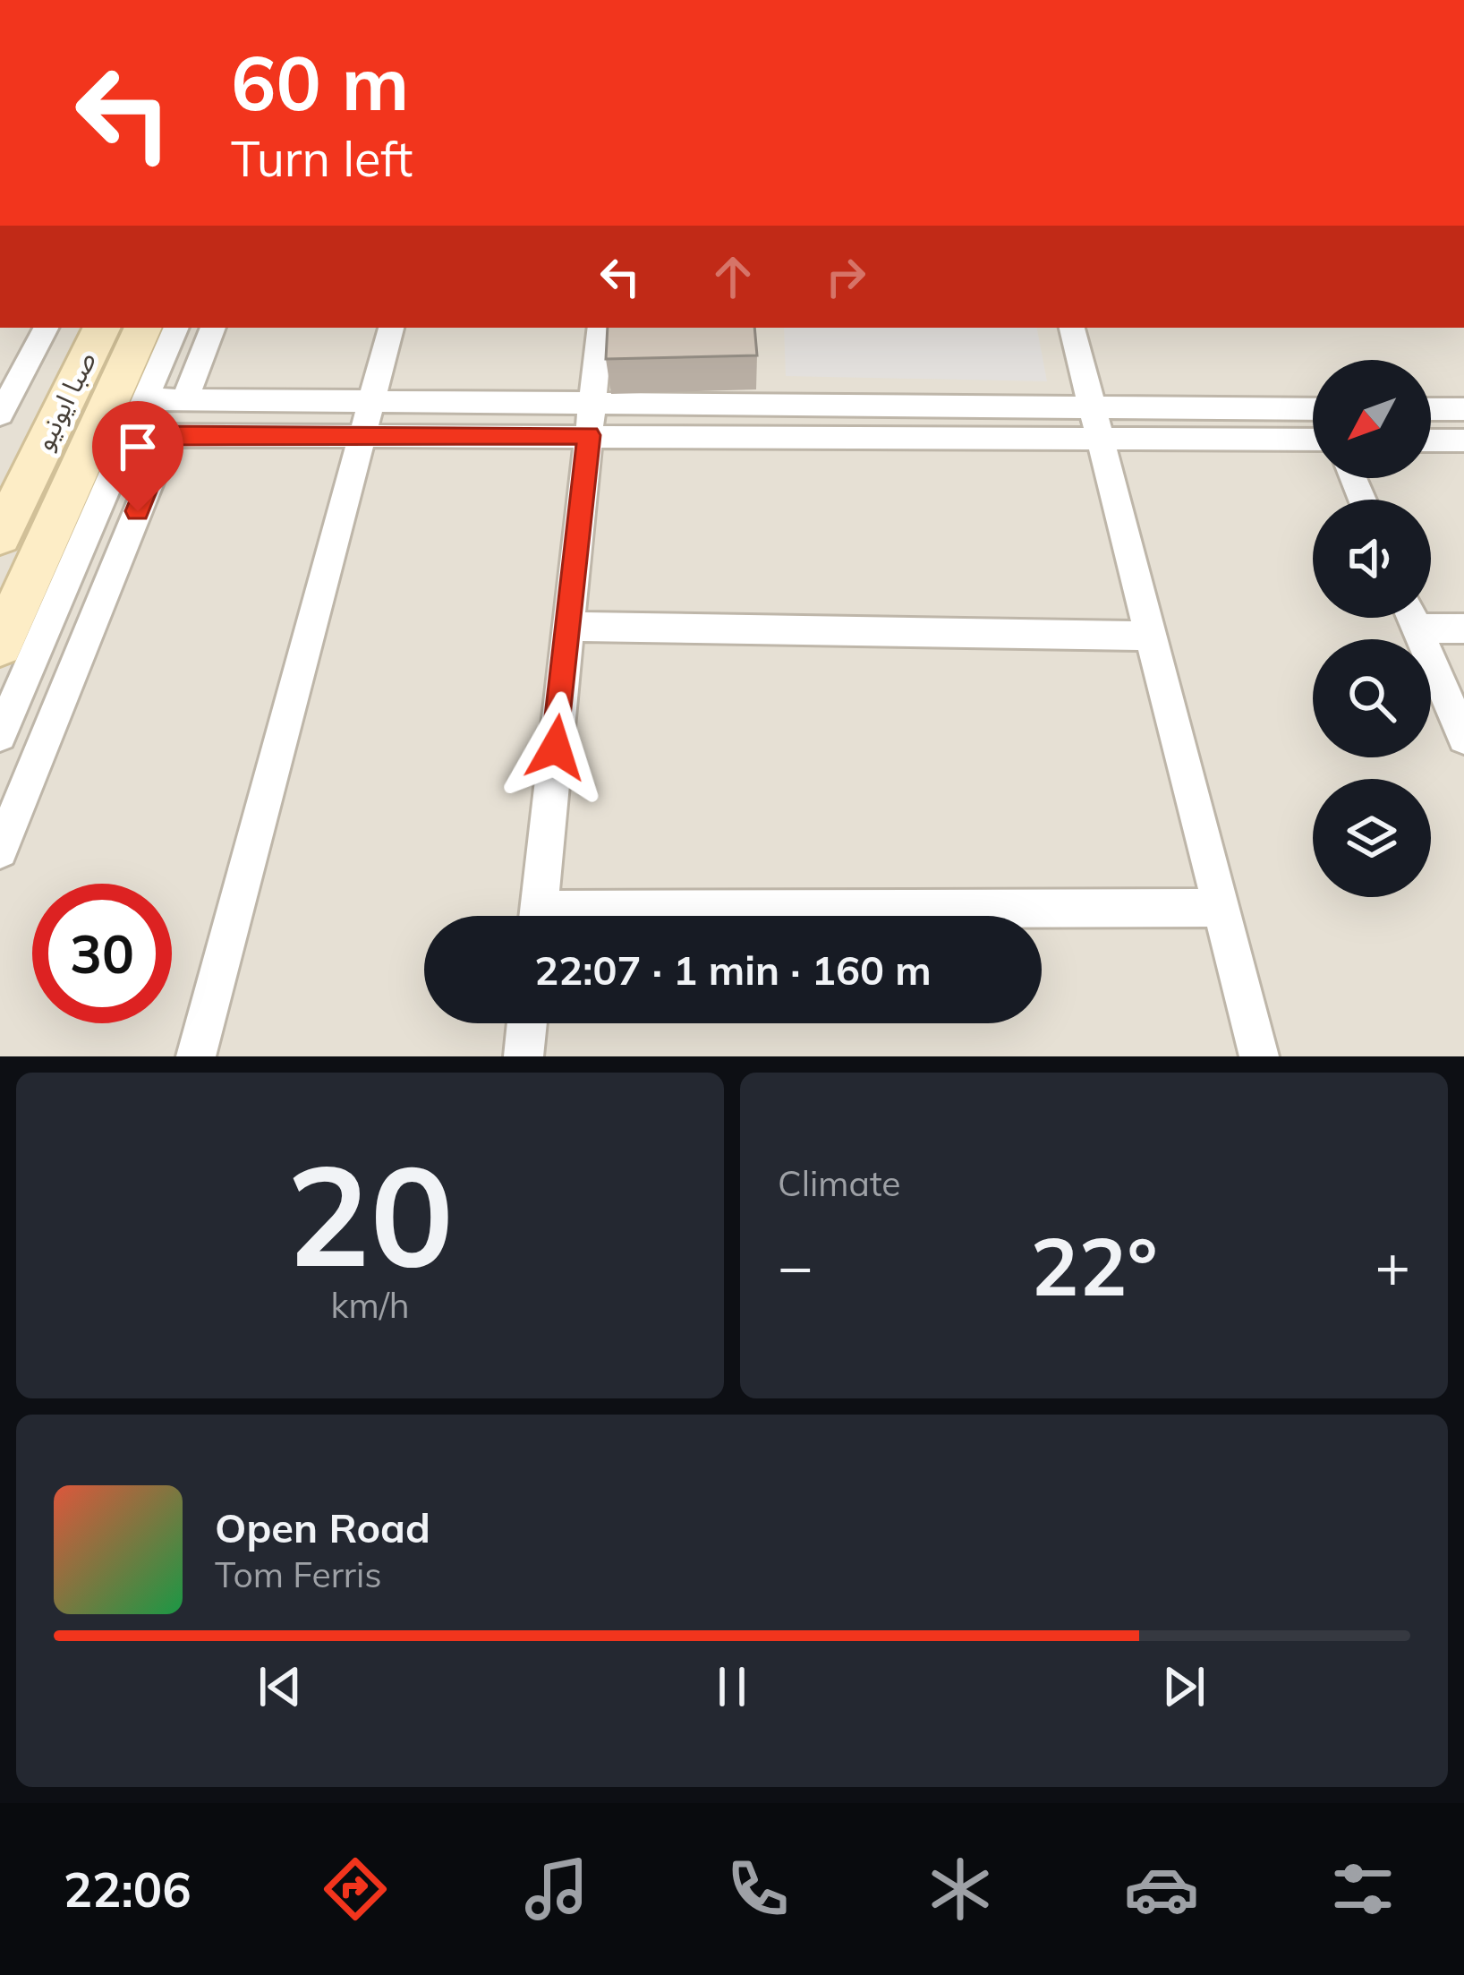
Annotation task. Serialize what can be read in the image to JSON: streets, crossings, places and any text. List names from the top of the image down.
{
  "streets": {
    "main road": ["صبا ایونیو"]
  },
  "north": "bottom left",
  "page": {
    "turn": ["60 m", "Turn left"],
    "limit": "30",
    "trip": "22:07 · 1 min · 160 m",
    "tile": [
      ["20", "km/h"],
      "Climate"
    ],
    "heat": ["−", "22°", "+"],
    "song": ["Open Road", "Tom Ferris"],
    "tabs": "22:06"
  }
}
